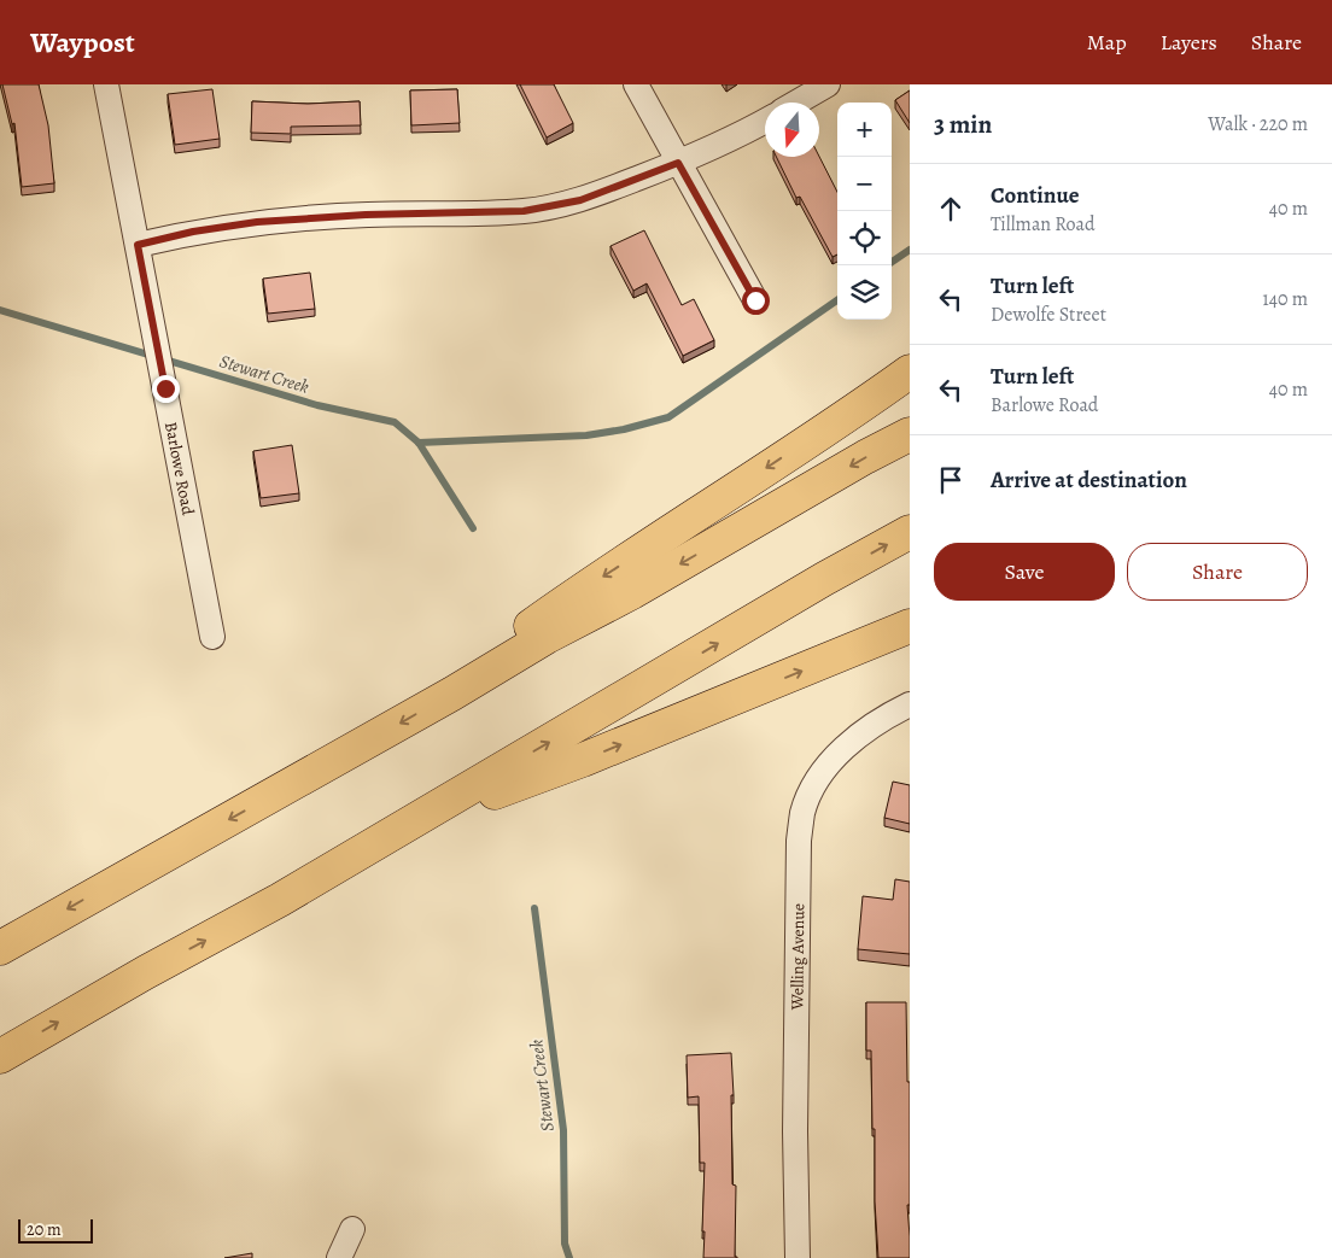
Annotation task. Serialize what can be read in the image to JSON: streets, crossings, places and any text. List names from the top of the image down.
{
  "streets": {
    "street": ["Barlowe Road", "Welling Avenue"]
  },
  "water": ["Stewart Creek"],
  "scale_bar": "20 m",
  "north": "bottom",
  "page": {
    "header": "Waypost",
    "nav": ["Map", "Layers", "Share"],
    "heading": ["3 min", "Walk · 220 m"],
    "map_buttons": ["+", "−"],
    "list": [
      ["Continue", "Tillman Road", "40 m"],
      ["Turn left", "Dewolfe Street", "140 m"],
      ["Turn left", "Barlowe Road", "40 m"],
      "Arrive at destination"
    ],
    "buttons": ["Save", "Share"],
    "scale": "20 m"
  }
}
